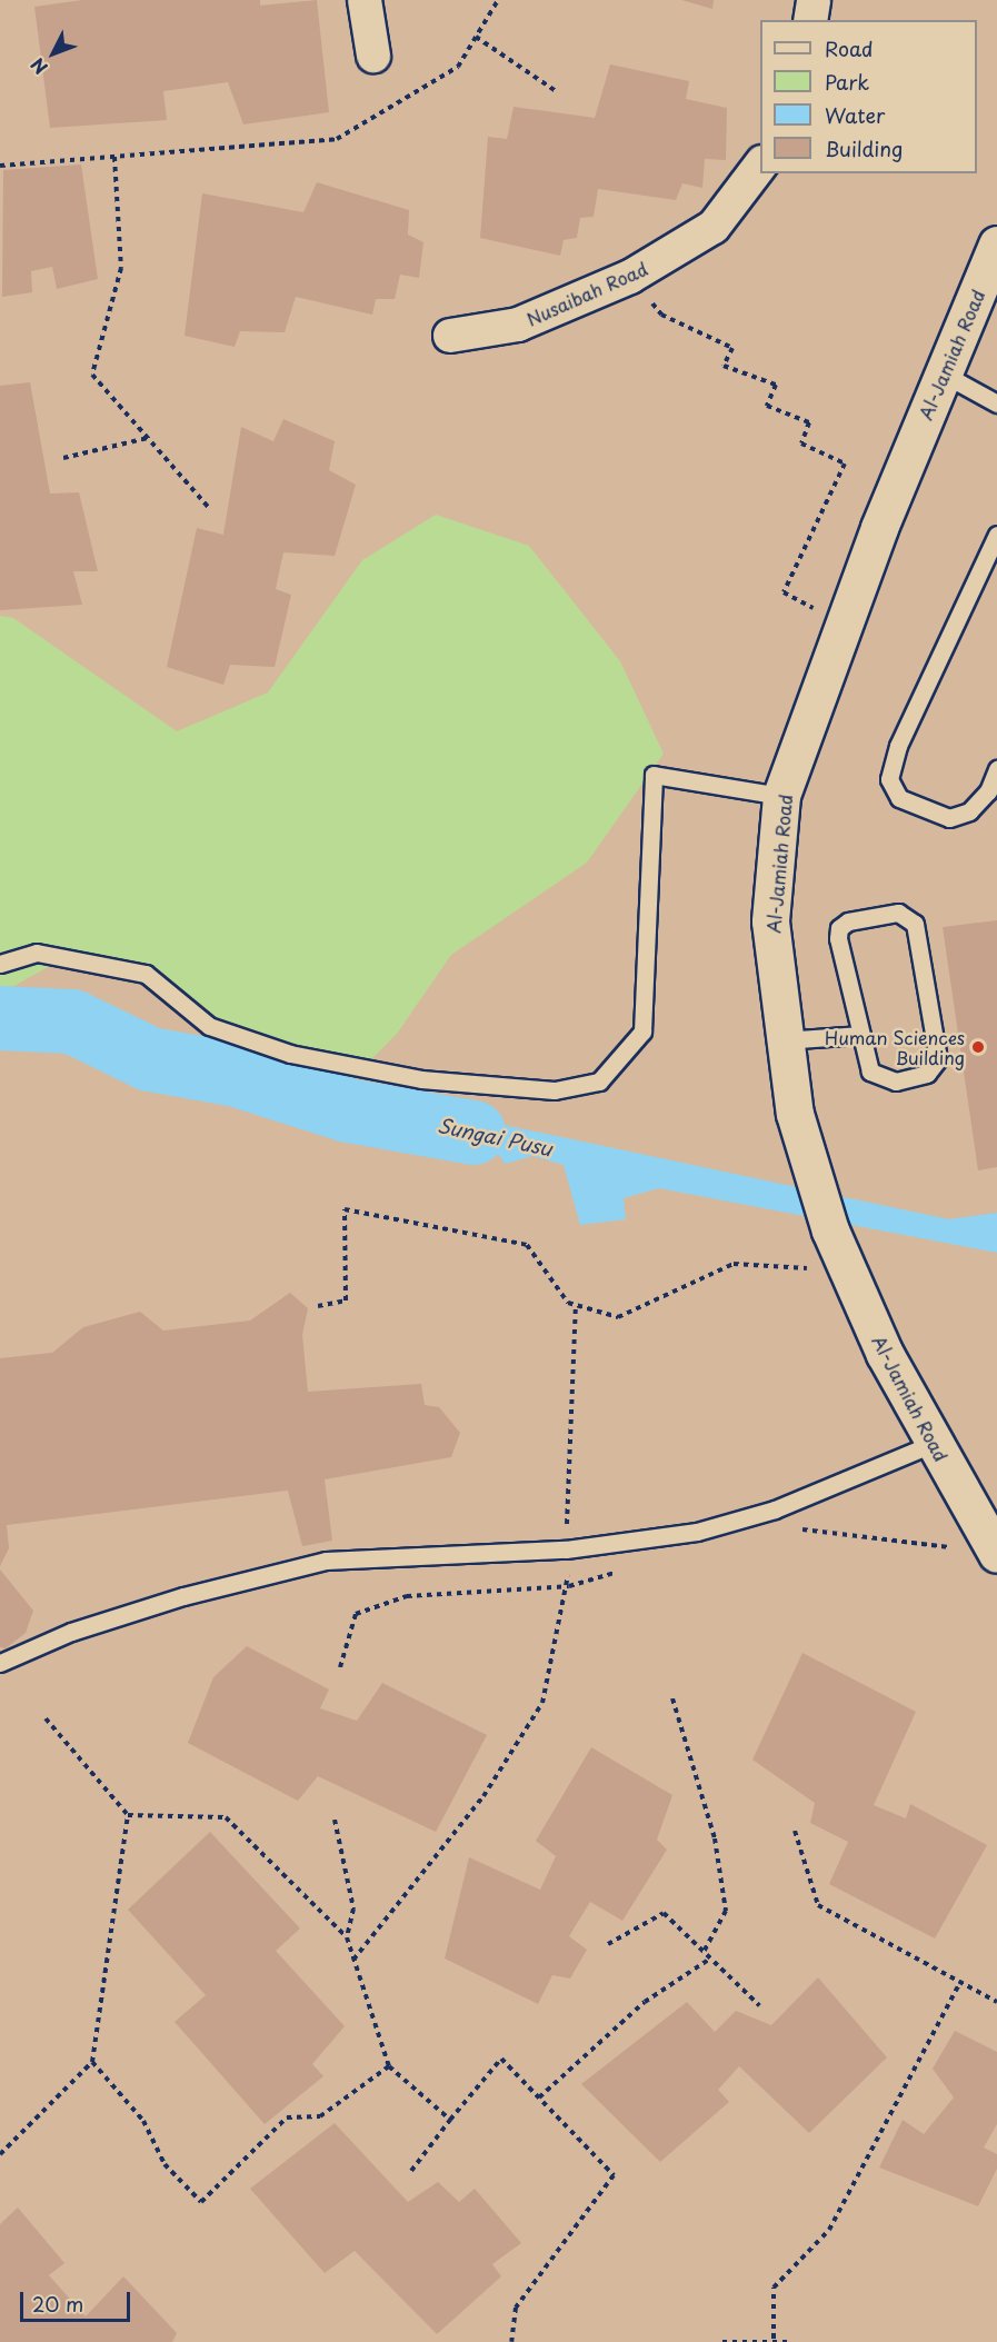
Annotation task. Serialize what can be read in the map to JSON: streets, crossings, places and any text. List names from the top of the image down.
{
  "streets": {
    "street": ["Nusaibah Road", "Al-Jamiah Road"]
  },
  "water": ["Sungai Pusu"],
  "places": ["Human Sciences Building"],
  "legend": [
    "Road",
    "Park",
    "Water",
    "Building"
  ],
  "scale_bar": "20 m",
  "north": "bottom left"
}
